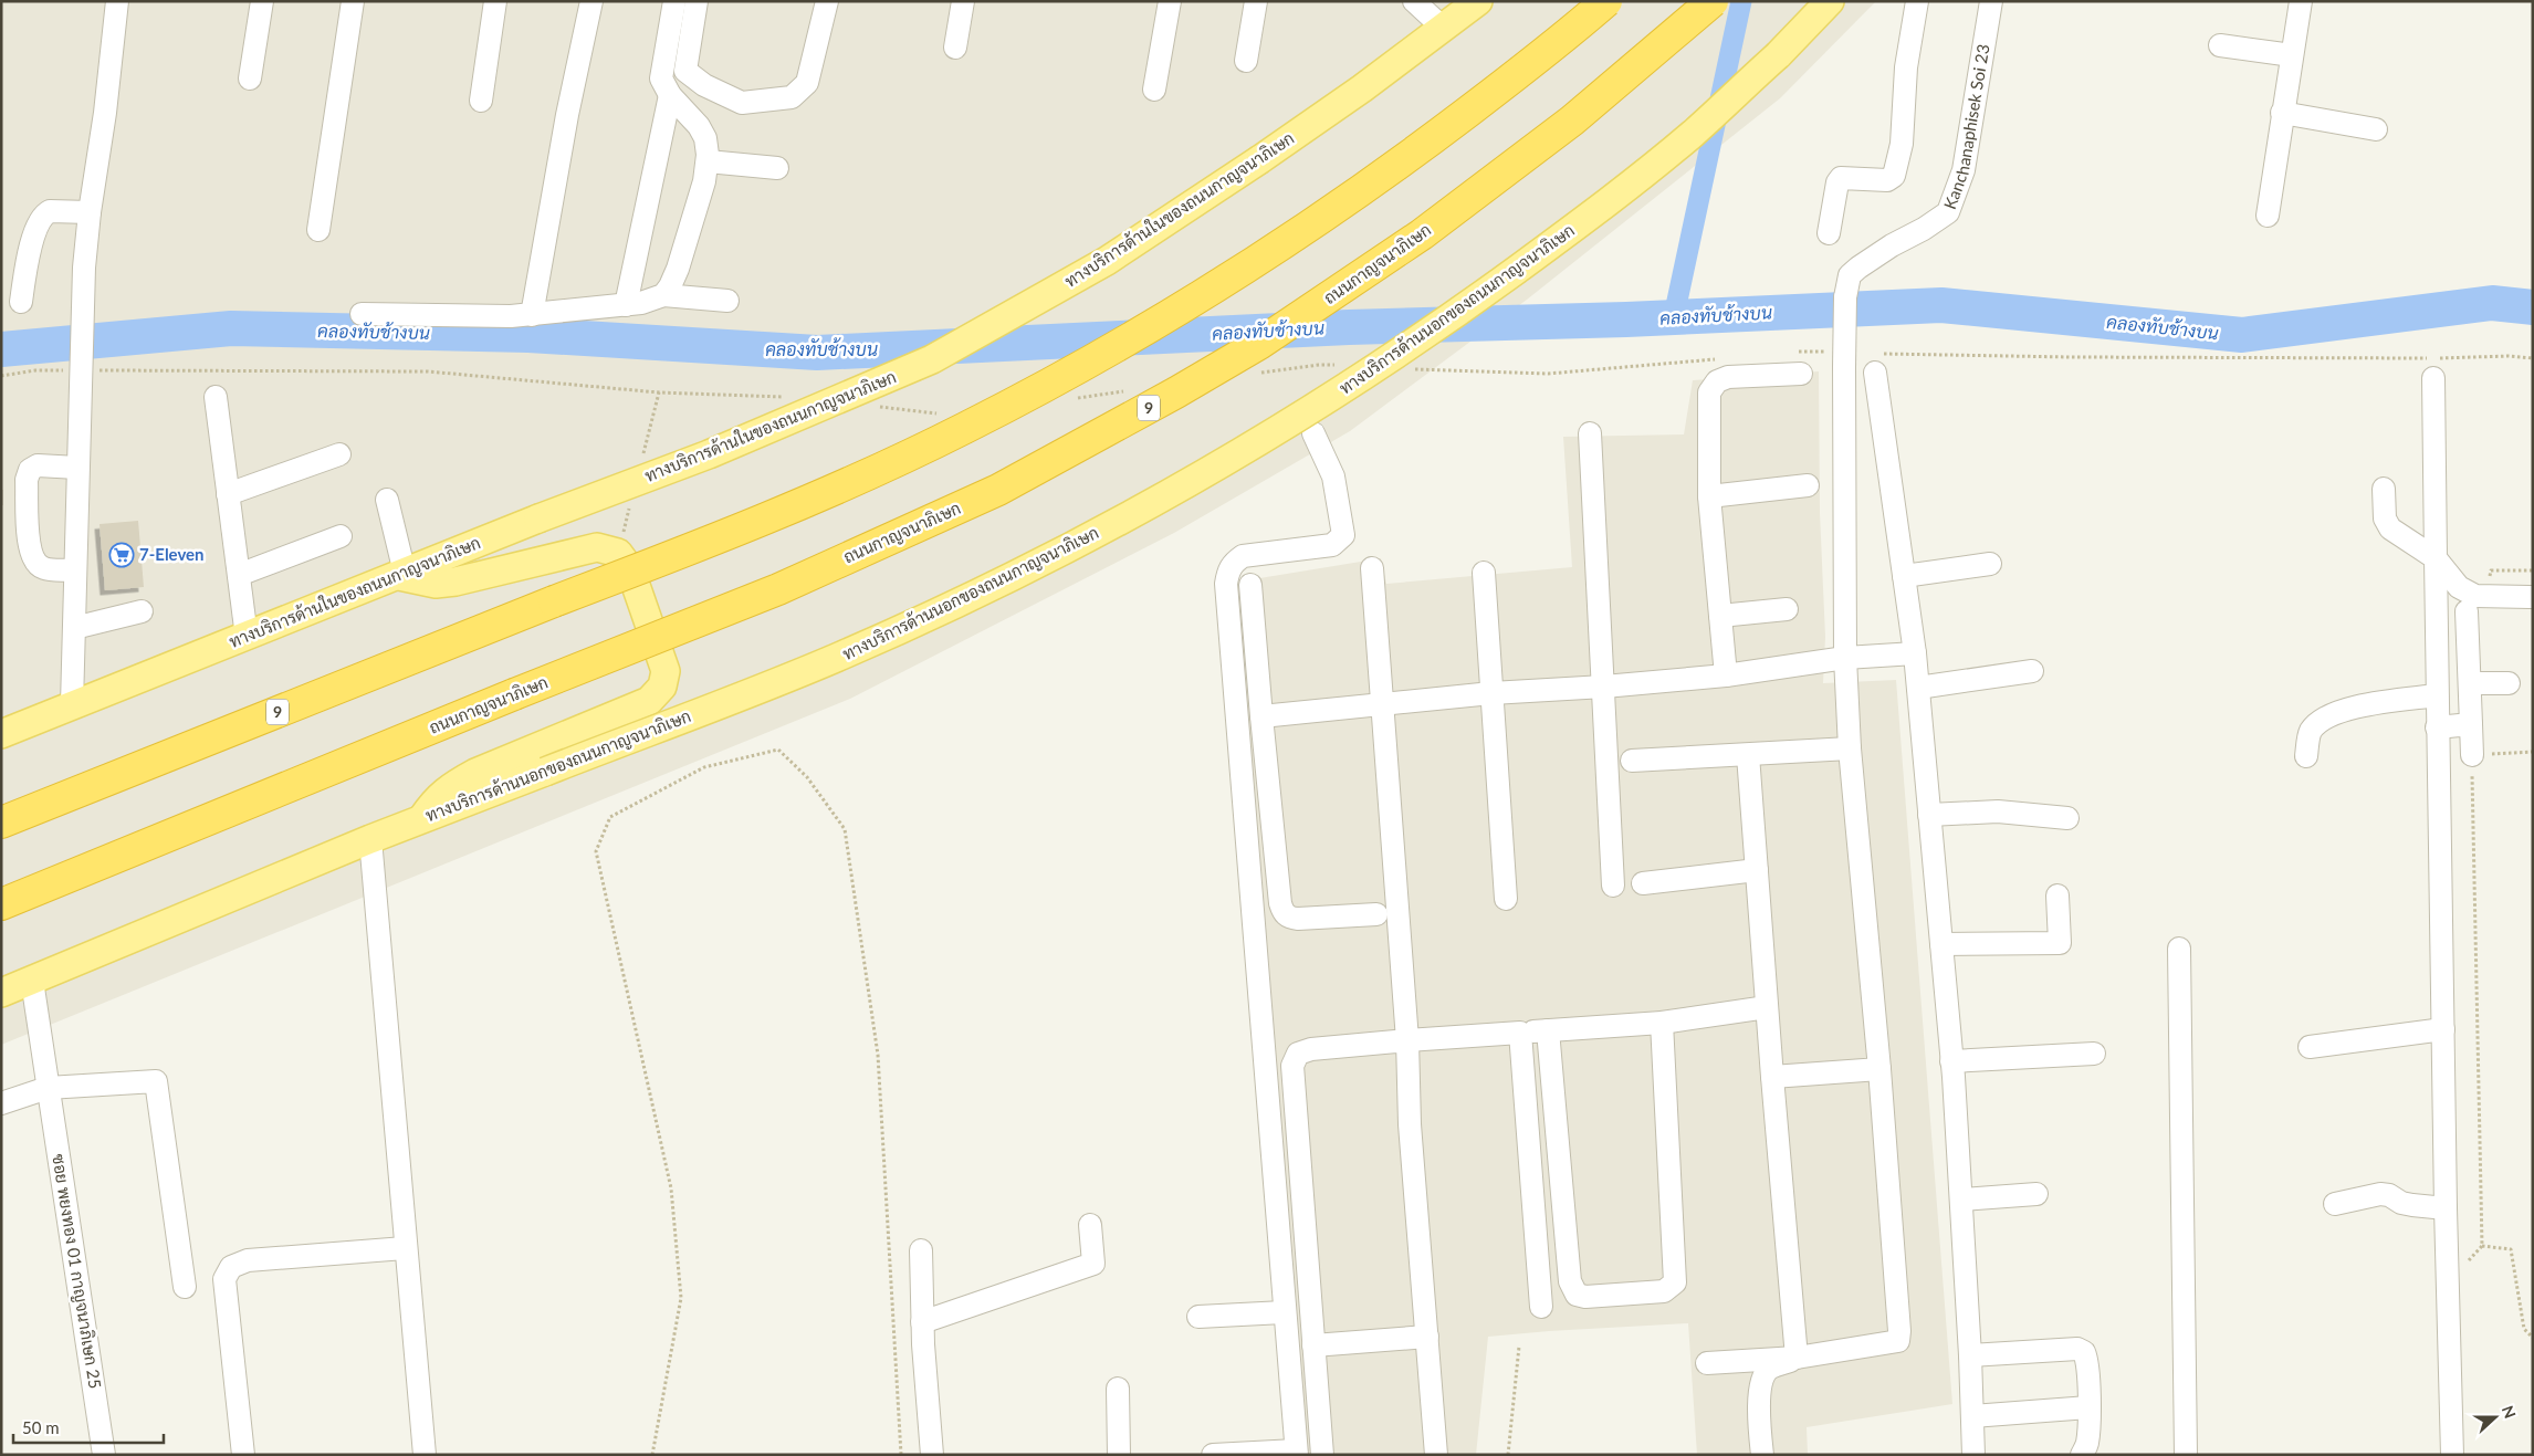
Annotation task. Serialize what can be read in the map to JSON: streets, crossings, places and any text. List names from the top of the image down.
{
  "streets": {
    "highway": ["ถนนกาญจนาภิเษก", "9"],
    "main road": ["ทางบริการด้านในของถนนกาญจนาภิเษก", "ทางบริการด้านนอกของถนนกาญจนาภิเษก"],
    "street": ["Kanchanaphisek Soi 23", "ซอย พยงทอง 01 กาญจนาภิเษก 25"]
  },
  "crossings": [
    ["ทางบริการด้านนอกของถนนกาญจนาภิเษก", "ซอย พยงทอง 01 กาญจนาภิเษก 25"]
  ],
  "water": ["คลองทับช้างบน"],
  "places": {
    "supermarket": ["7-Eleven"]
  },
  "scale_bar": "50 m",
  "north": "right"
}
